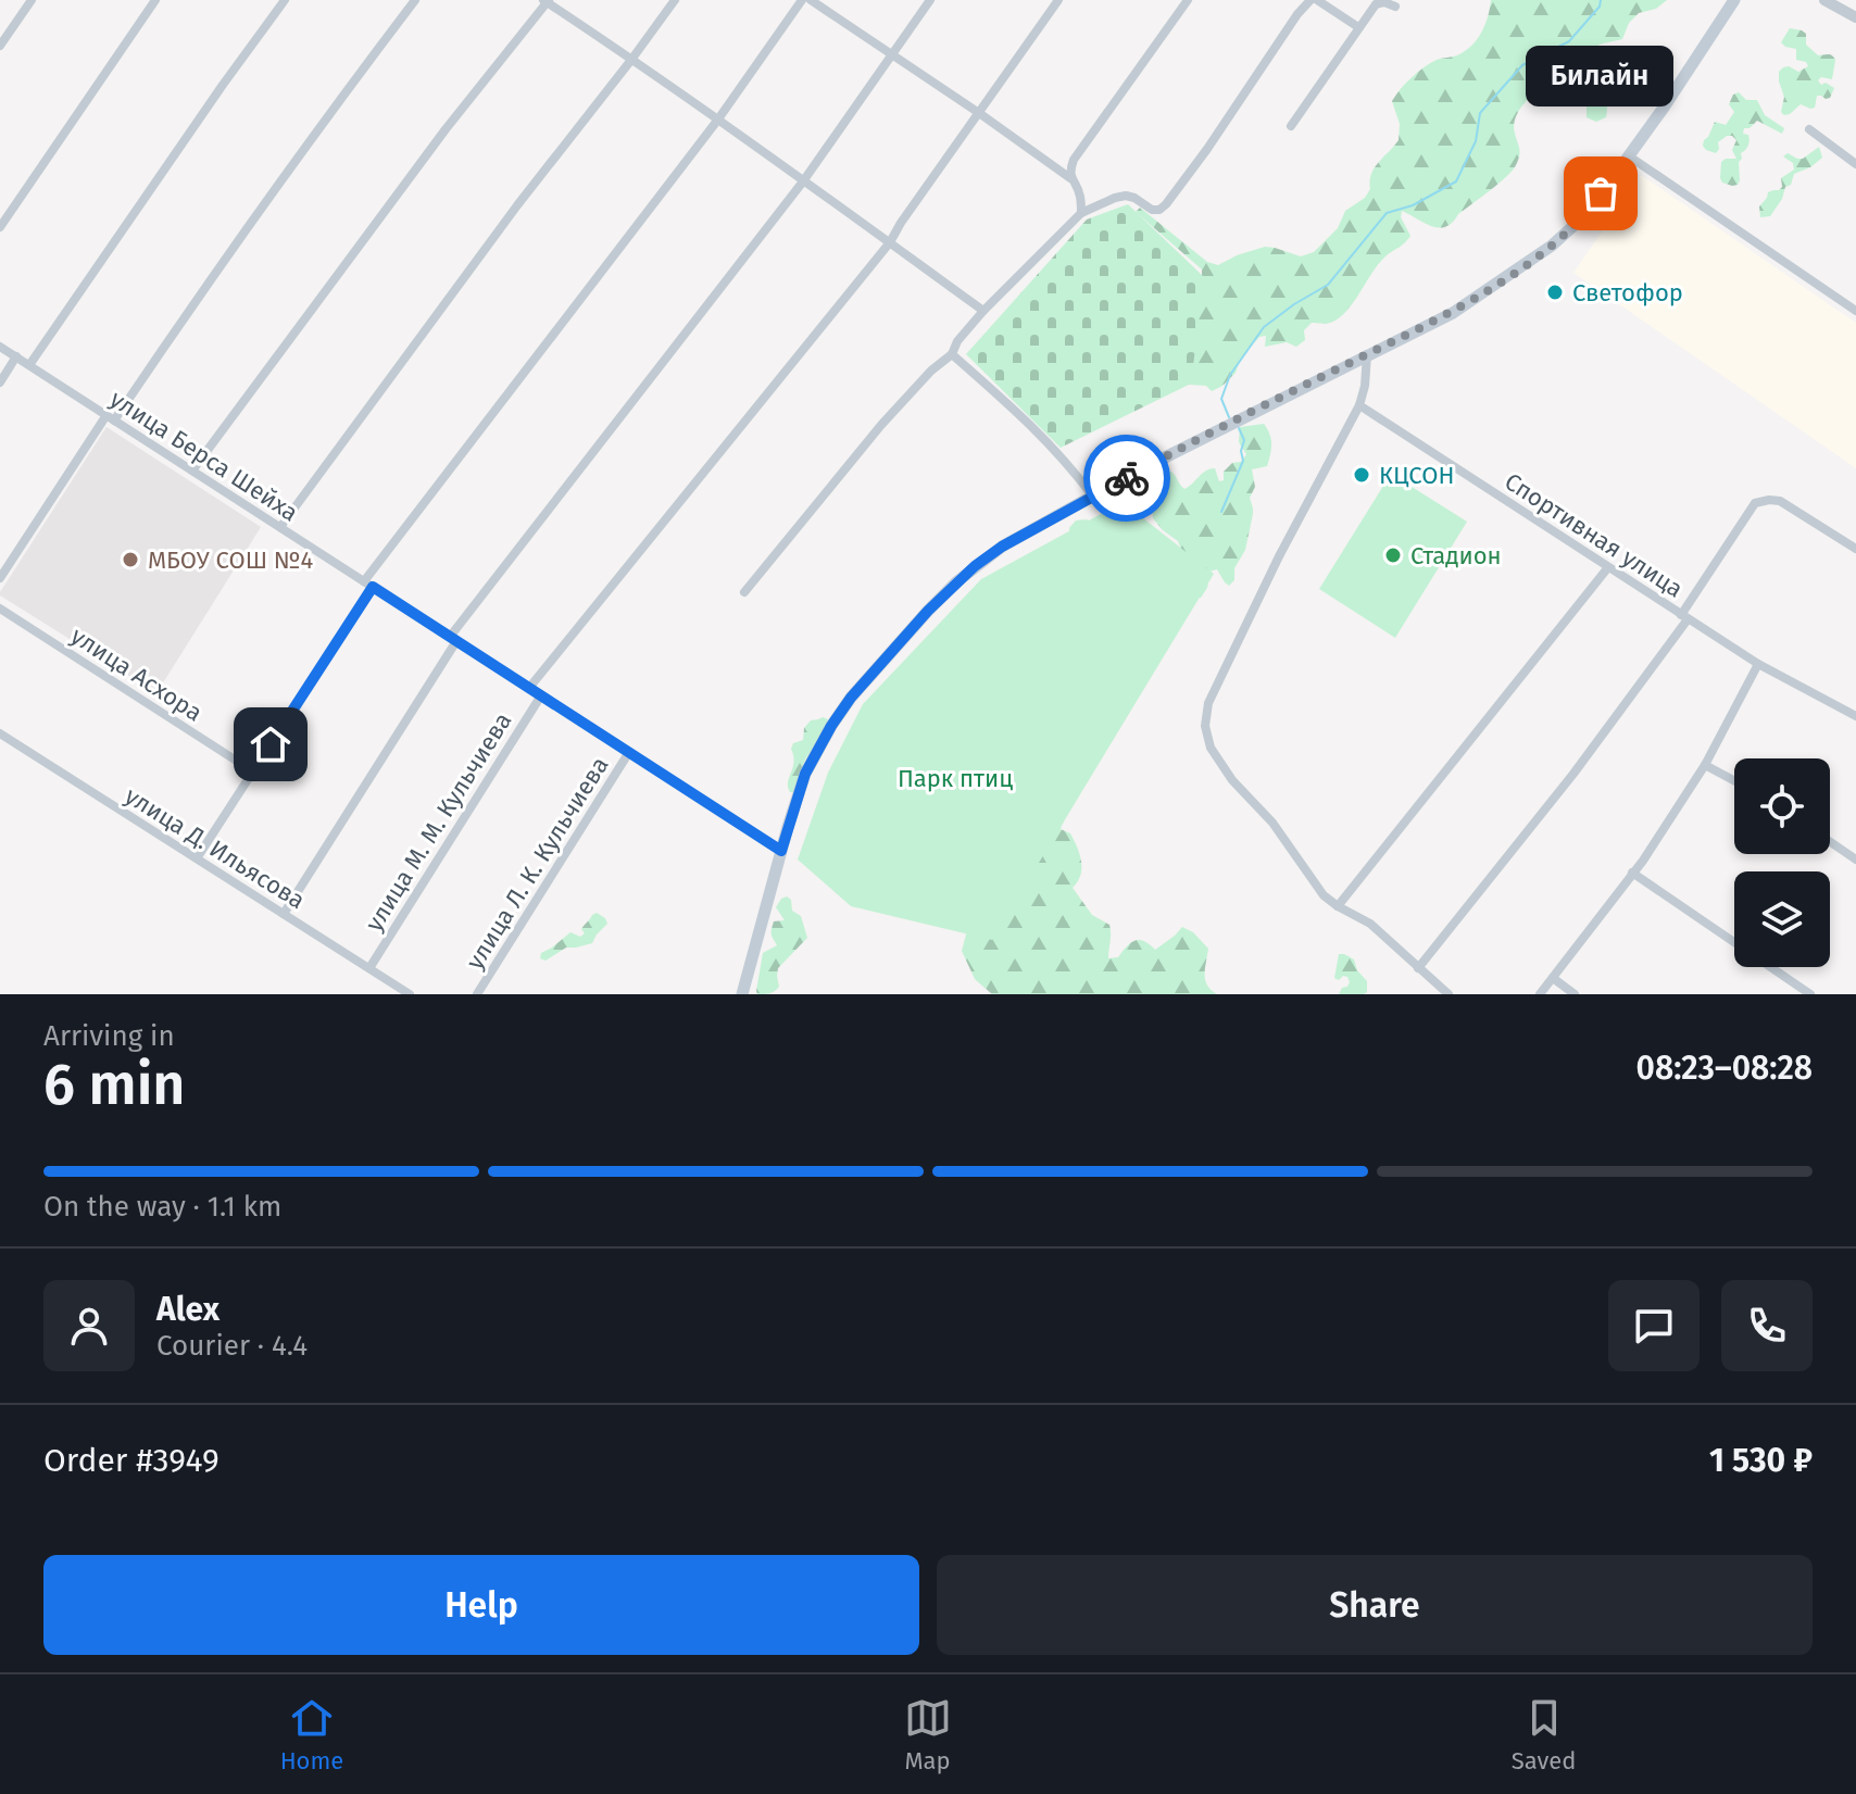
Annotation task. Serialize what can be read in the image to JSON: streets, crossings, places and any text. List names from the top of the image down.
{
  "streets": {
    "street": [
      "улица Берса Шейха",
      "Спортивная улица",
      "улица Асхора",
      "улица М. М. Кульчиева",
      "улица Д. Ильясова",
      "улица Л. К. Кульчиева"
    ]
  },
  "crossings": [
    ["улица Берса Шейха", "улица М. М. Кульчиева"],
    ["улица Берса Шейха", "улица Л. К. Кульчиева"],
    ["улица М. М. Кульчиева", "улица Д. Ильясова"]
  ],
  "parks": ["Парк птиц"],
  "places": [
    "Билайн",
    "Светофор",
    "КЦСОН",
    "Стадион",
    "МБОУ СОШ №4"
  ],
  "page": {
    "bubble": "Билайн",
    "heading": ["6 min", "Arriving in", "08:23–08:28"],
    "panel": [
      "Alex",
      "Courier · 4.4",
      "Order #3949",
      "1 530 ₽"
    ],
    "bar": "On the way · 1.1 km",
    "buttons": ["Help", "Share"],
    "tabs": ["Home", "Map", "Saved"]
  }
}
